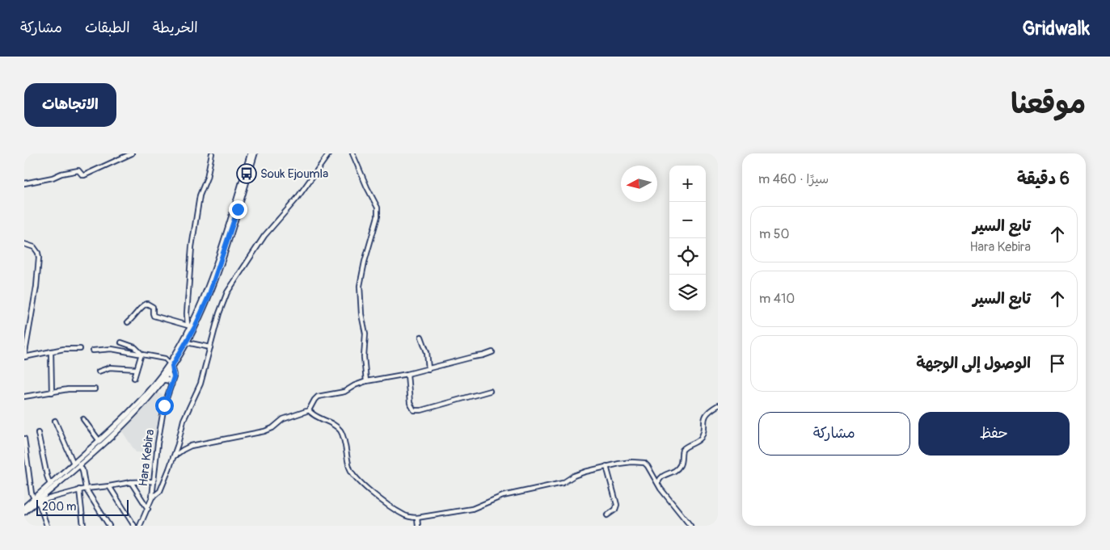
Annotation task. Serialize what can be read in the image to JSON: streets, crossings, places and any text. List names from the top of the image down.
{
  "streets": {
    "street": ["Hara Kebira"]
  },
  "places": {
    "bus stop": ["Souk Ejoumla"]
  },
  "scale_bar": "200 m",
  "north": "left",
  "page": {
    "header": "Gridwalk",
    "nav": ["الخريطة", "الطبقات", "مشاركة"],
    "title": "موقعنا",
    "buttons": [
      "الاتجاهات",
      ["حفظ", "مشاركة"]
    ],
    "heading": ["6 دقيقة", "سيرًا · 460 m"],
    "map_buttons": ["+", "−"],
    "list": [
      ["تابع السير", "Hara Kebira", "50 m"],
      ["تابع السير", "410 m"],
      "الوصول إلى الوجهة"
    ],
    "scale": "200 m"
  }
}
